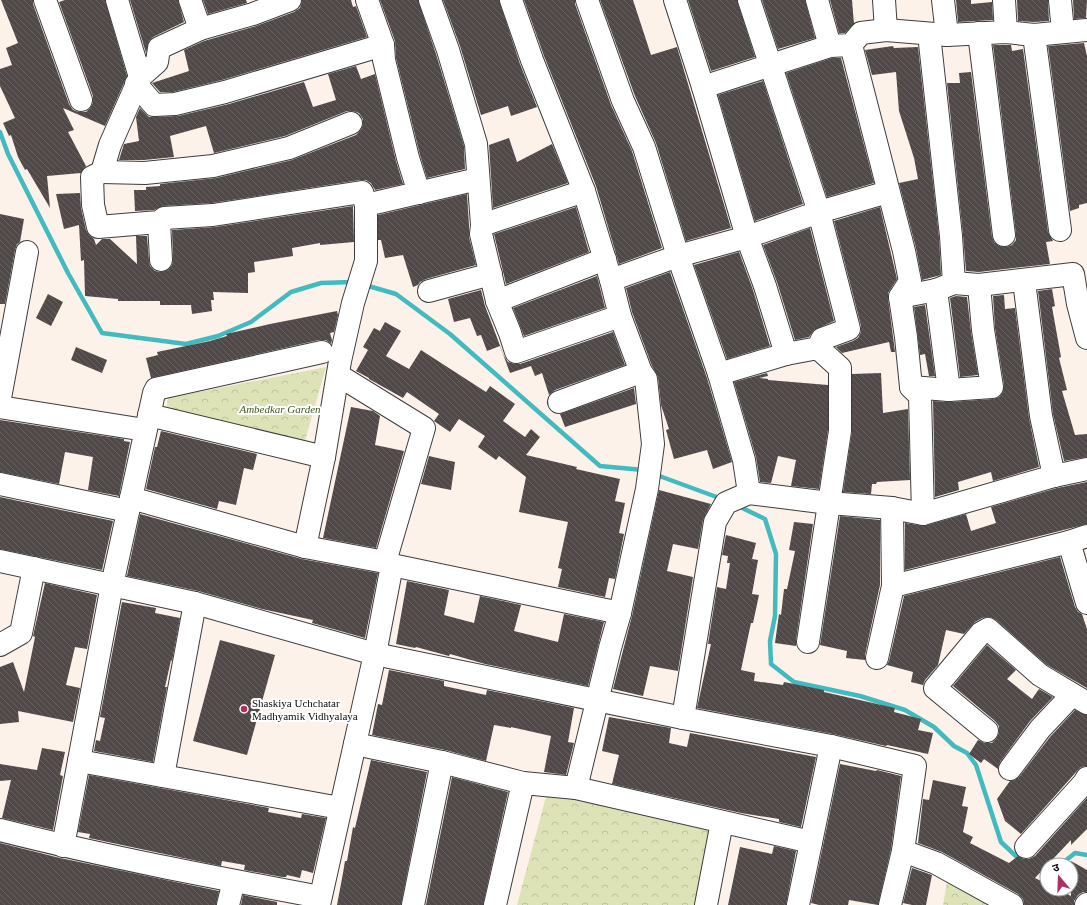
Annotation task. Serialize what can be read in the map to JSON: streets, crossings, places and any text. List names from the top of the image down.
{
  "parks": ["Ambedkar Garden"],
  "places": ["Shaskiya Uchchatar Madhyamik Vidhyalaya"],
  "north": "top"
}
